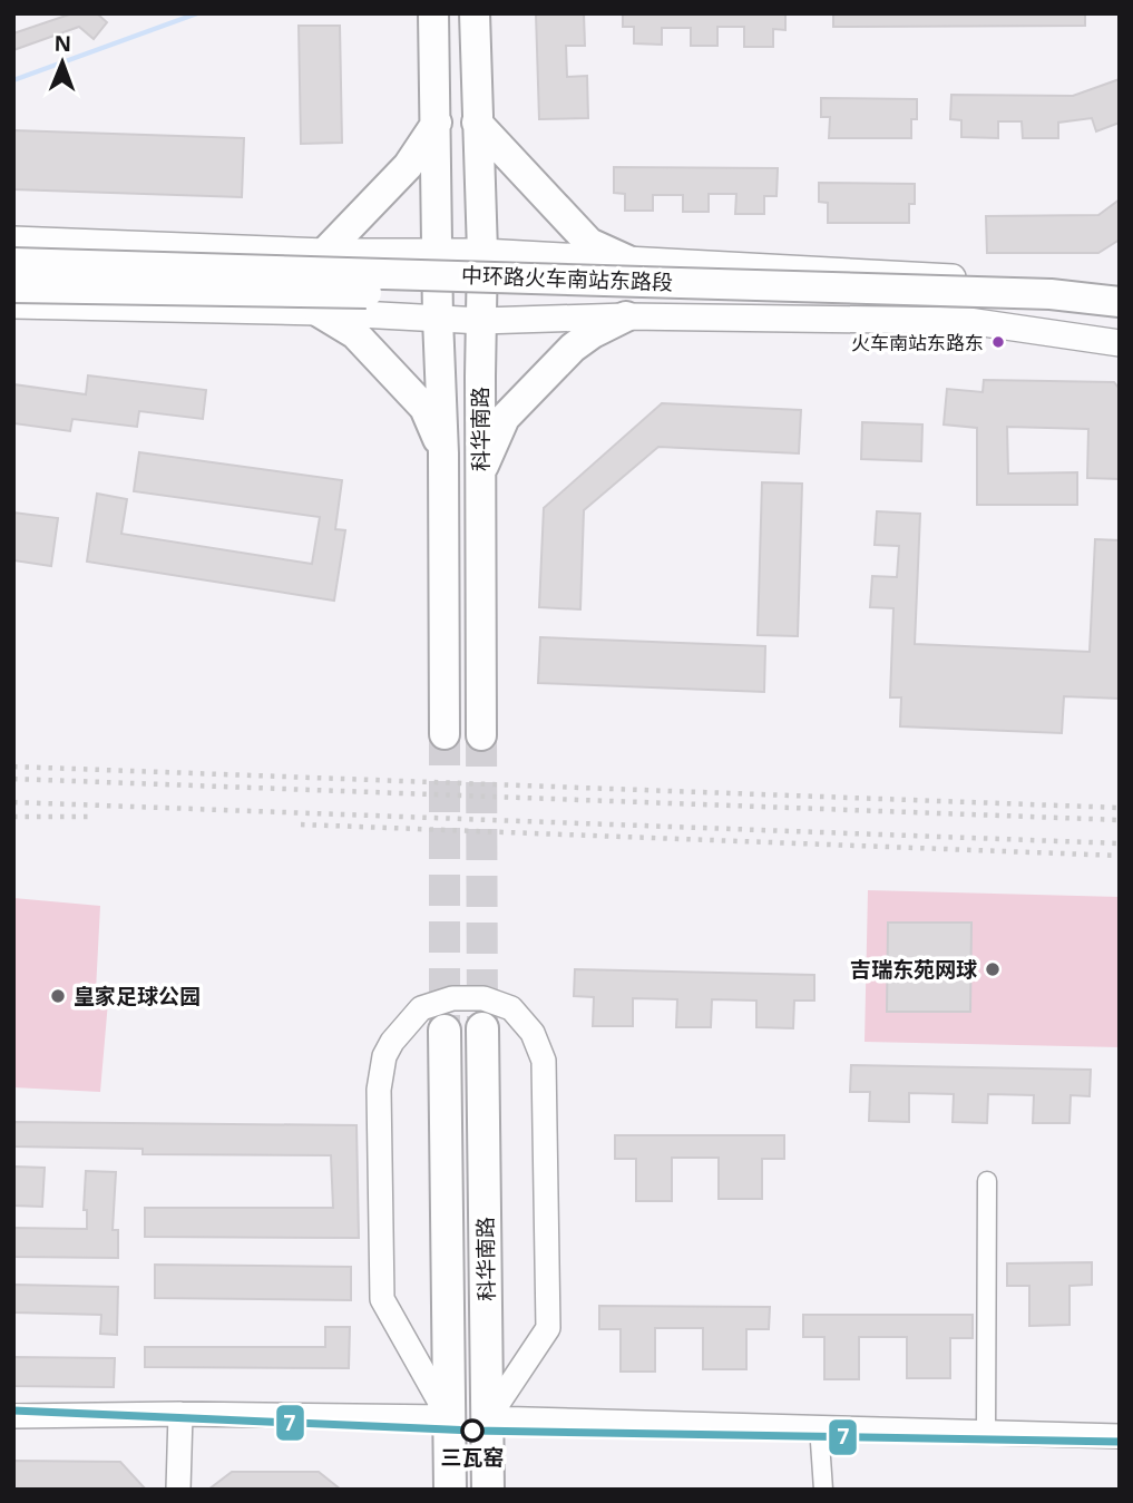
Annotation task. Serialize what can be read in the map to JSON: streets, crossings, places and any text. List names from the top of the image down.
{
  "streets": {
    "highway": ["科华南路"],
    "main road": ["中环路火车南站东路段"]
  },
  "places": [
    "火车南站东路东",
    "吉瑞东苑网球",
    "皇家足球公园",
    "三瓦窑"
  ],
  "lines": ["transit line 7"],
  "north": "top"
}
